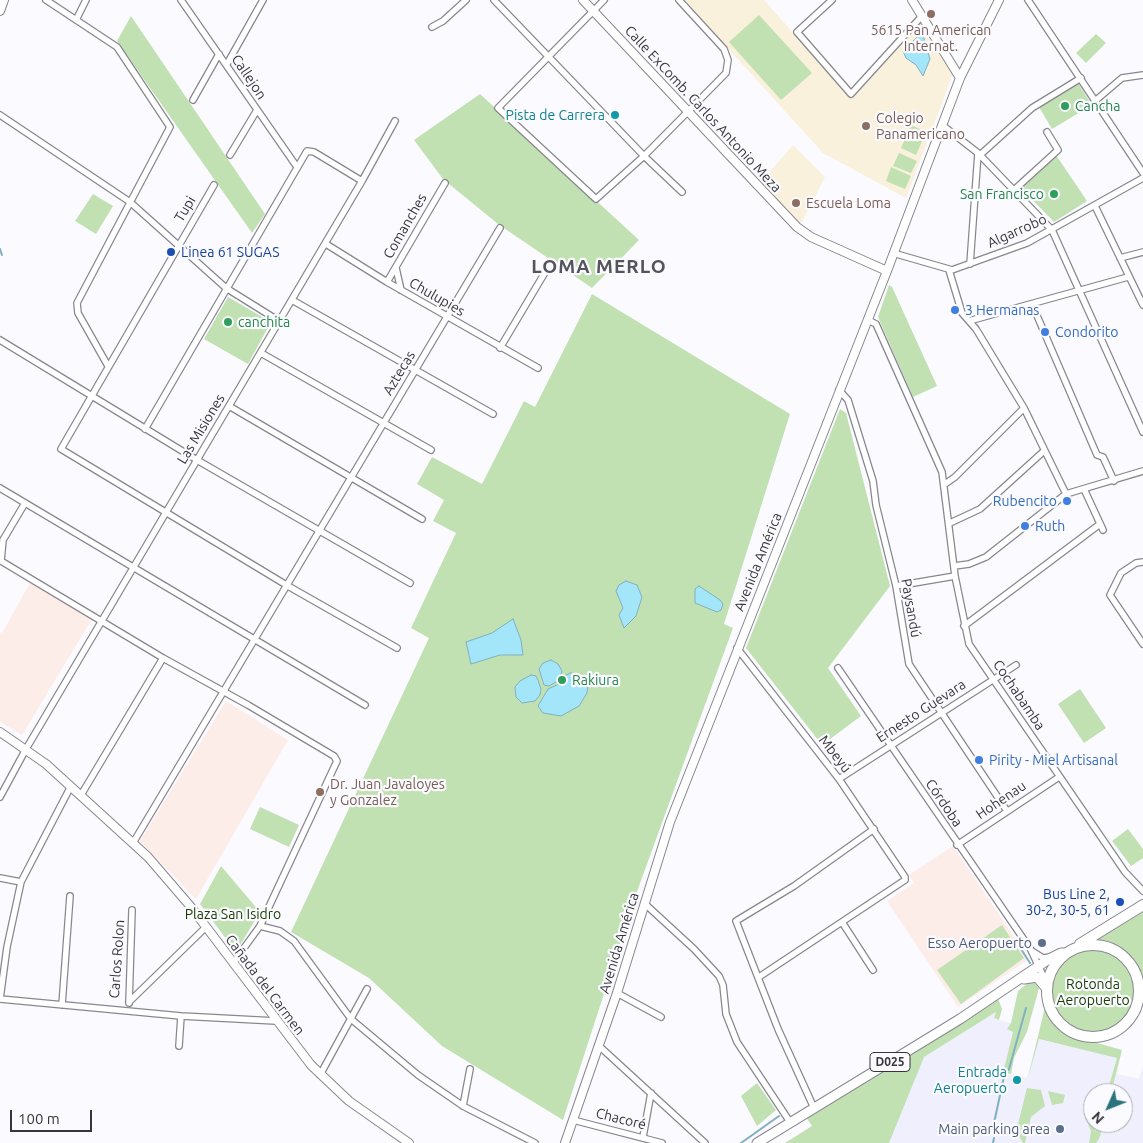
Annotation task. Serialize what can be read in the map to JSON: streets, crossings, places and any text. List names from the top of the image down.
{
  "streets": {
    "highway": ["D025"],
    "main road": ["Calle ExComb. Carlos Antonio Meza", "Avenida América", "Cañada del Carmen"],
    "street": [
      "Callejon",
      "Tupi",
      "Comanches",
      "Algarrobo",
      "Chulupies",
      "Aztecas",
      "Las Misiones",
      "Paysandú",
      "Cochabamba",
      "Ernesto Guevara",
      "Mbeyú",
      "Hohenau",
      "Córdoba",
      "Carlos Rolon",
      "Chacoré"
    ]
  },
  "crossings": [
    ["Calle ExComb. Carlos Antonio Meza", "Avenida América"],
    ["Tupi", "Las Misiones"],
    ["Comanches", "Chulupies"],
    ["Chulupies", "Aztecas"],
    ["Chulupies", "Las Misiones"],
    ["Aztecas", "Cañada del Carmen"],
    ["Las Misiones", "Cañada del Carmen"],
    ["Avenida América", "Paysandú"],
    ["Avenida América", "Cochabamba"],
    ["Avenida América", "Mbeyú"],
    ["Avenida América", "Chacoré"],
    ["Paysandú", "Ernesto Guevara"],
    ["Paysandú", "Hohenau"],
    ["Cochabamba", "Ernesto Guevara"],
    ["Cochabamba", "Hohenau"],
    ["Ernesto Guevara", "Mbeyú"],
    ["Ernesto Guevara", "Córdoba"],
    ["Hohenau", "Córdoba"],
    ["Córdoba", "D025"]
  ],
  "districts": ["LOMA MERLO"],
  "parks": ["Plaza San Isidro", "Rotonda Aeropuerto"],
  "places": [
    "5615 Pan American Internat.",
    "Cancha",
    "Pista de Carrera",
    "Colegio Panamericano",
    "San Francisco",
    "Escuela Loma",
    "Linea 61 SUGAS",
    "3 Hermanas",
    "canchita",
    "Condorito",
    "Rubencito",
    "Ruth",
    "Rakiura",
    "Pirity - Miel Artisanal",
    "Dr. Juan Javaloyes y Gonzalez",
    "Bus Line 2, 30-2, 30-5, 61",
    "Esso Aeropuerto",
    "Entrada Aeropuerto",
    "Main parking area"
  ],
  "scale_bar": "100 m",
  "north": "bottom left"
}
